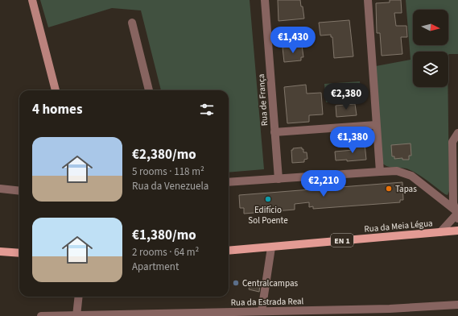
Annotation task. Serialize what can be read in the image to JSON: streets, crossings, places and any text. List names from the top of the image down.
{
  "streets": {
    "main road": ["Rua da Meia Légua", "EN 1"],
    "street": ["Rua de França", "Rua da Estrada Real"]
  },
  "places": ["Tapas", "Edifício Sol Poente", "Centralcampas"],
  "north": "right",
  "page": {
    "price": [
      "€1,430",
      "€2,380",
      "€1,380",
      "€2,210"
    ],
    "heading": "4 homes",
    "list": [
      {
        "name": "€2,380/mo",
        "note": "5 rooms · 118 m² · Rua da Venezuela"
      },
      {
        "name": "€1,380/mo",
        "note": "2 rooms · 64 m² · Apartment"
      }
    ]
  }
}
